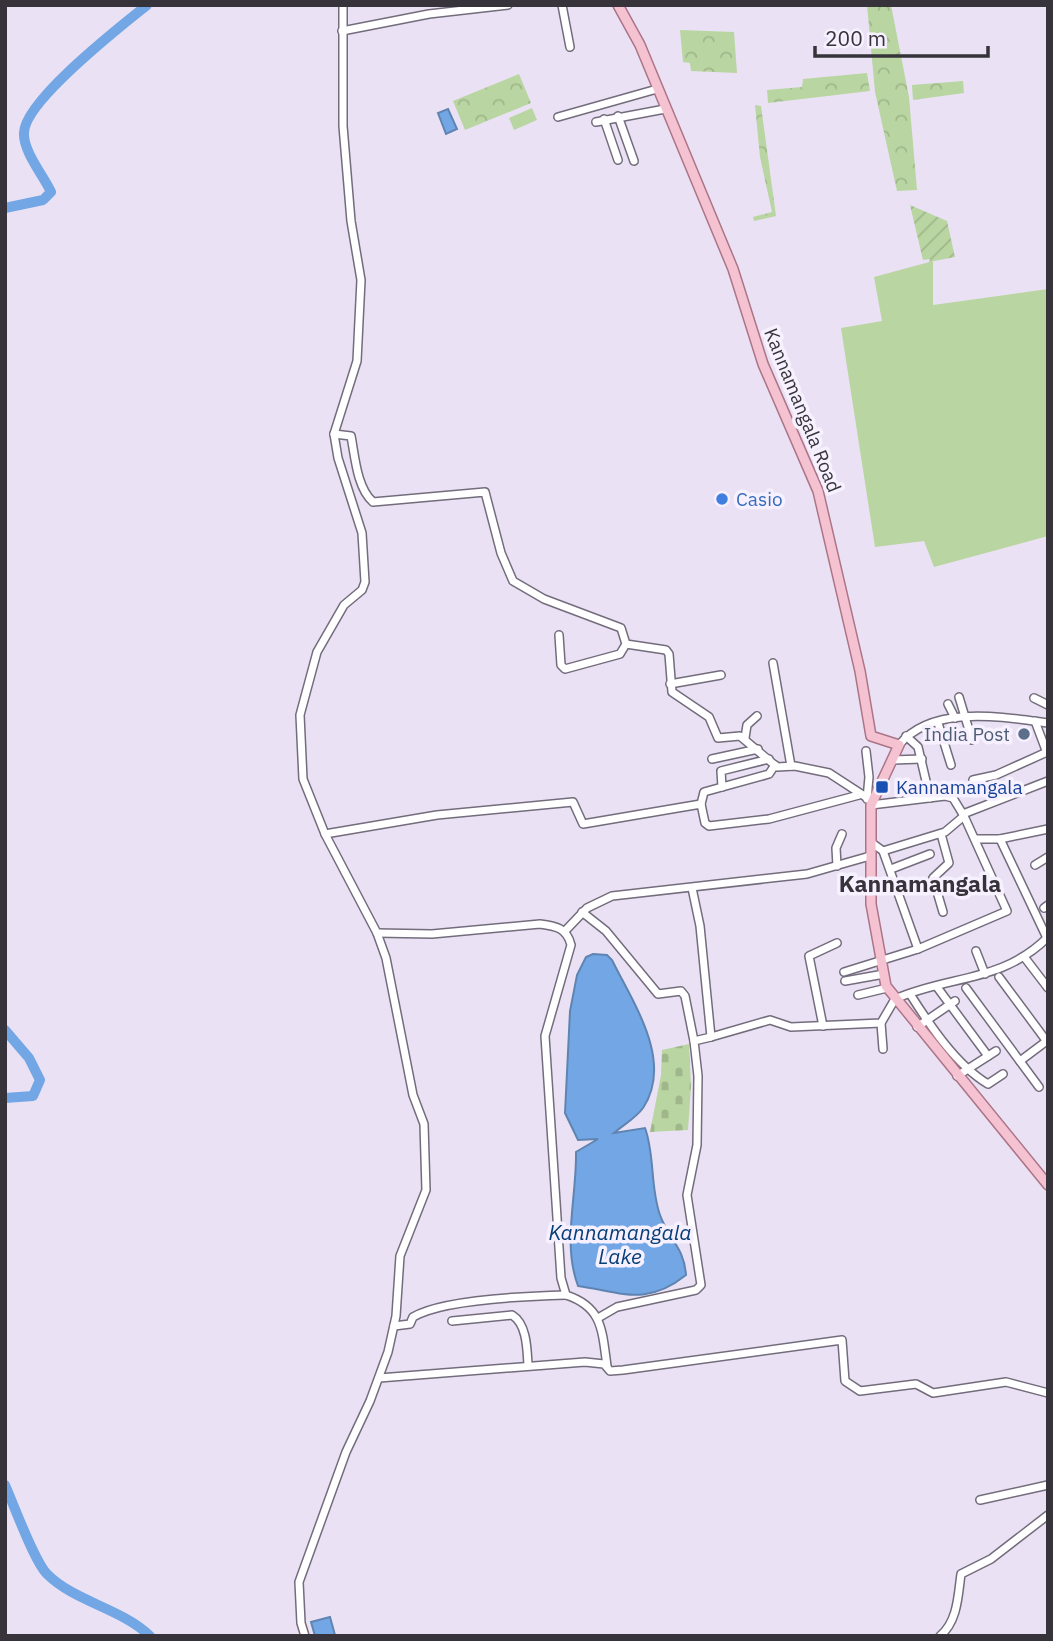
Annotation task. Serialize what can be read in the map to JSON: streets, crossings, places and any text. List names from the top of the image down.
{
  "streets": {
    "main road": ["Kannamangala Road"]
  },
  "districts": ["Kannamangala"],
  "water": ["Kannamangala Lake"],
  "places": {
    "other": ["Casio", "India Post"],
    "transit": ["Kannamangala"]
  },
  "scale_bar": "200 m"
}
